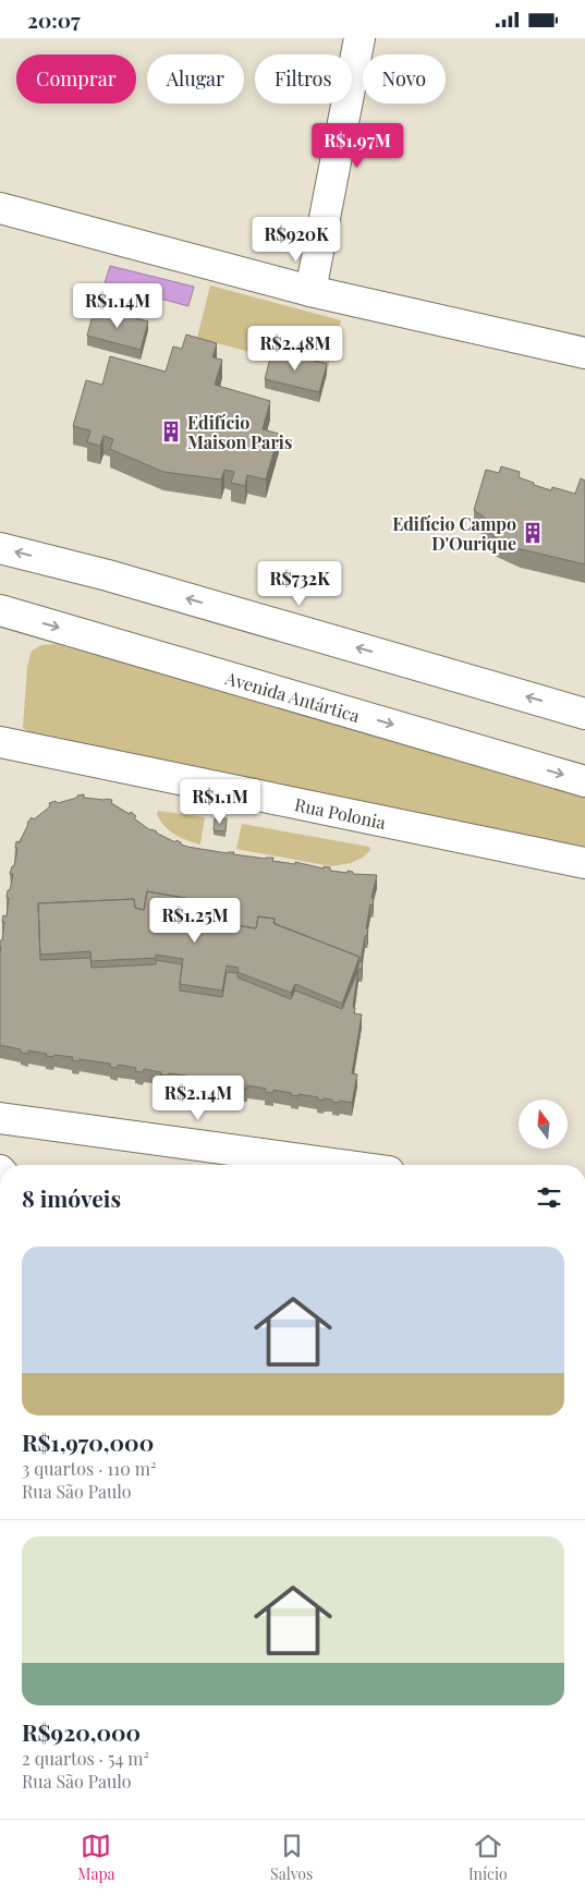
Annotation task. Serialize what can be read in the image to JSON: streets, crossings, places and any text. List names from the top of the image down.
{
  "streets": {
    "street": ["Avenida Antártica", "Rua Polonia"]
  },
  "places": {
    "building": ["Edifício Maison Paris", "Edifício Campo D'Ourique"]
  },
  "north": "top",
  "page": {
    "status": "20:07",
    "chip": [
      "Comprar",
      "Alugar",
      "Filtros",
      "Novo"
    ],
    "price": [
      "R$1.97M",
      "R$920K",
      "R$1.14M",
      "R$2.48M",
      "R$732K",
      "R$1.1M",
      "R$1.25M",
      "R$2.14M"
    ],
    "heading": "8 imóveis",
    "list": [
      {
        "name": "R$1,970,000",
        "note": "3 quartos · 110 m² · Rua São Paulo"
      },
      {
        "name": "R$920,000",
        "note": "2 quartos · 54 m² · Rua São Paulo"
      }
    ],
    "tabs": ["Mapa", "Salvos", "Início"]
  }
}
